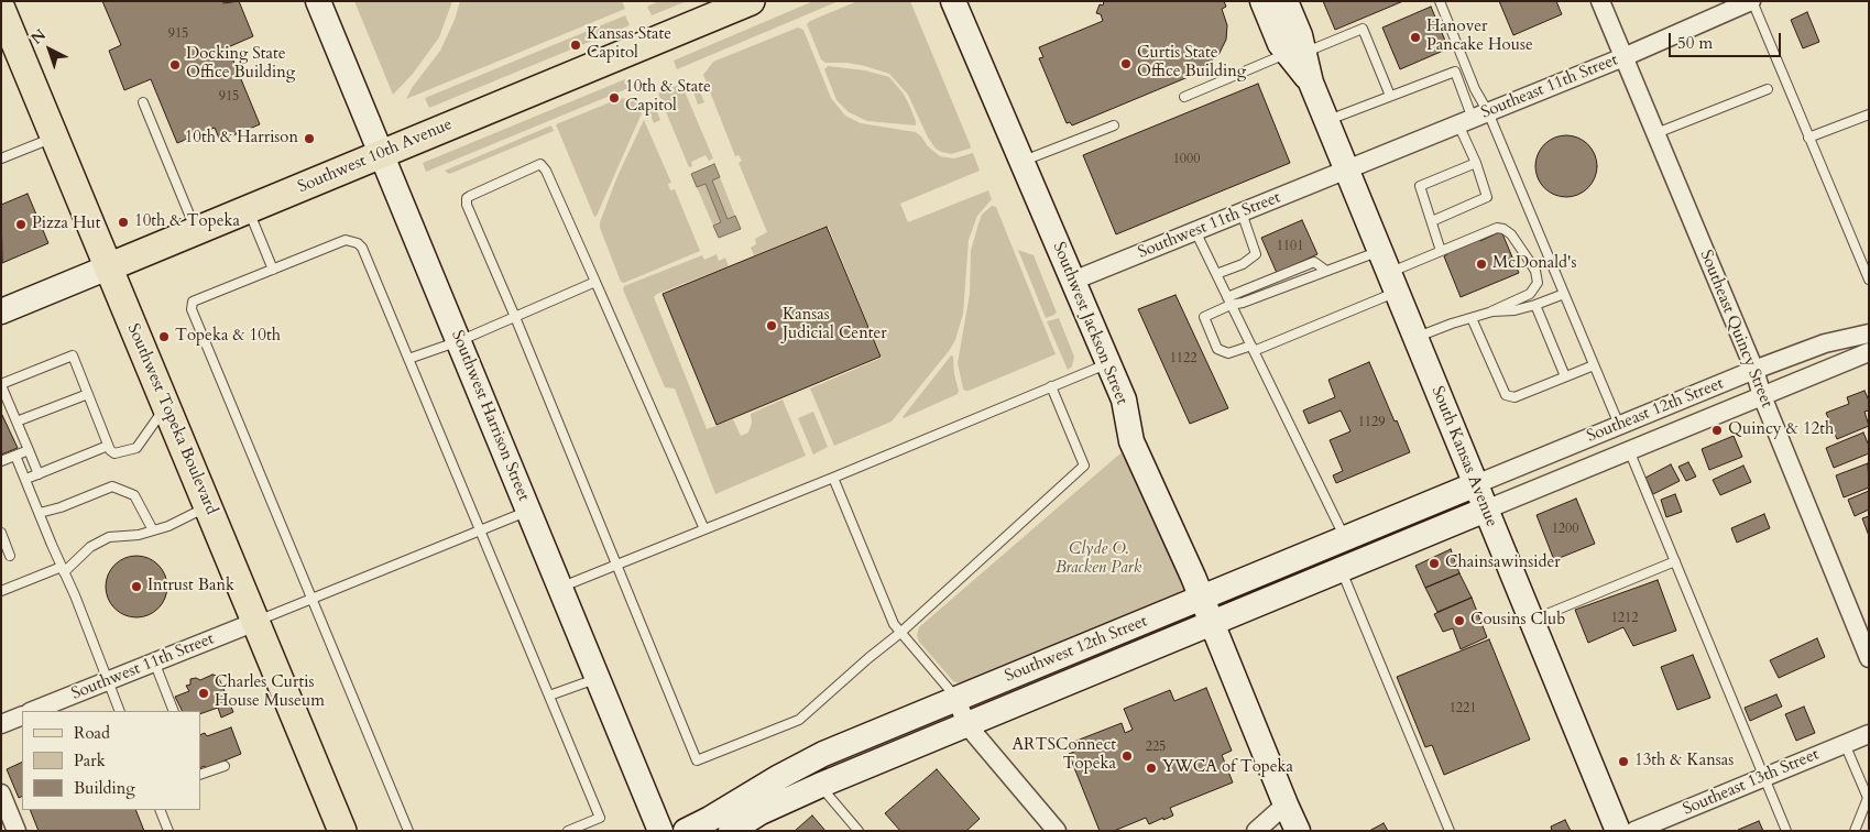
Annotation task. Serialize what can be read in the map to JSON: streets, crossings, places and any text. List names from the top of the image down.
{
  "streets": {
    "main road": [
      "Southwest 10th Avenue",
      "Southwest Jackson Street",
      "Southwest Harrison Street",
      "Southwest Topeka Boulevard",
      "South Kansas Avenue",
      "Southwest 12th Street"
    ],
    "street": [
      "Southeast 11th Street",
      "Southwest 11th Street",
      "Southeast Quincy Street",
      "Southeast 12th Street",
      "Southeast 13th Street"
    ]
  },
  "crossings": [
    ["Southeast 11th Street", "Southwest 11th Street"],
    ["Southeast 11th Street", "Southeast Quincy Street"],
    ["Southeast 11th Street", "South Kansas Avenue"],
    ["Southwest 10th Avenue", "Southwest Harrison Street"],
    ["Southwest 10th Avenue", "Southwest Topeka Boulevard"],
    ["Southwest 11th Street", "Southwest Jackson Street"],
    ["Southwest 11th Street", "Southwest Topeka Boulevard"],
    ["Southwest 11th Street", "South Kansas Avenue"],
    ["Southwest Jackson Street", "Southwest 12th Street"],
    ["Southeast Quincy Street", "Southeast 12th Street"],
    ["Southeast 12th Street", "South Kansas Avenue"],
    ["Southeast 12th Street", "Southwest 12th Street"],
    ["South Kansas Avenue", "Southwest 12th Street"]
  ],
  "parks": ["Clyde O. Bracken Park"],
  "places": [
    "Hanover Pancake House",
    "Kansas State Capitol",
    "Curtis State Office Building",
    "Docking State Office Building",
    "10th & State Capitol",
    "10th & Harrison",
    "10th & Topeka",
    "Pizza Hut",
    "McDonald's",
    "Kansas Judicial Center",
    "Topeka & 10th",
    "Quincy & 12th",
    "Chainsawinsider",
    "Intrust Bank",
    "Cousins Club",
    "Charles Curtis House Museum",
    "ARTSConnect Topeka",
    "13th & Kansas",
    "YWCA of Topeka"
  ],
  "house_numbers": [
    "915",
    "915",
    "1000",
    "1101",
    "1122",
    "1129",
    "1200",
    "1212",
    "1221",
    "225"
  ],
  "legend": ["Road", "Park", "Building"],
  "scale_bar": "50 m",
  "north": "top left"
}
